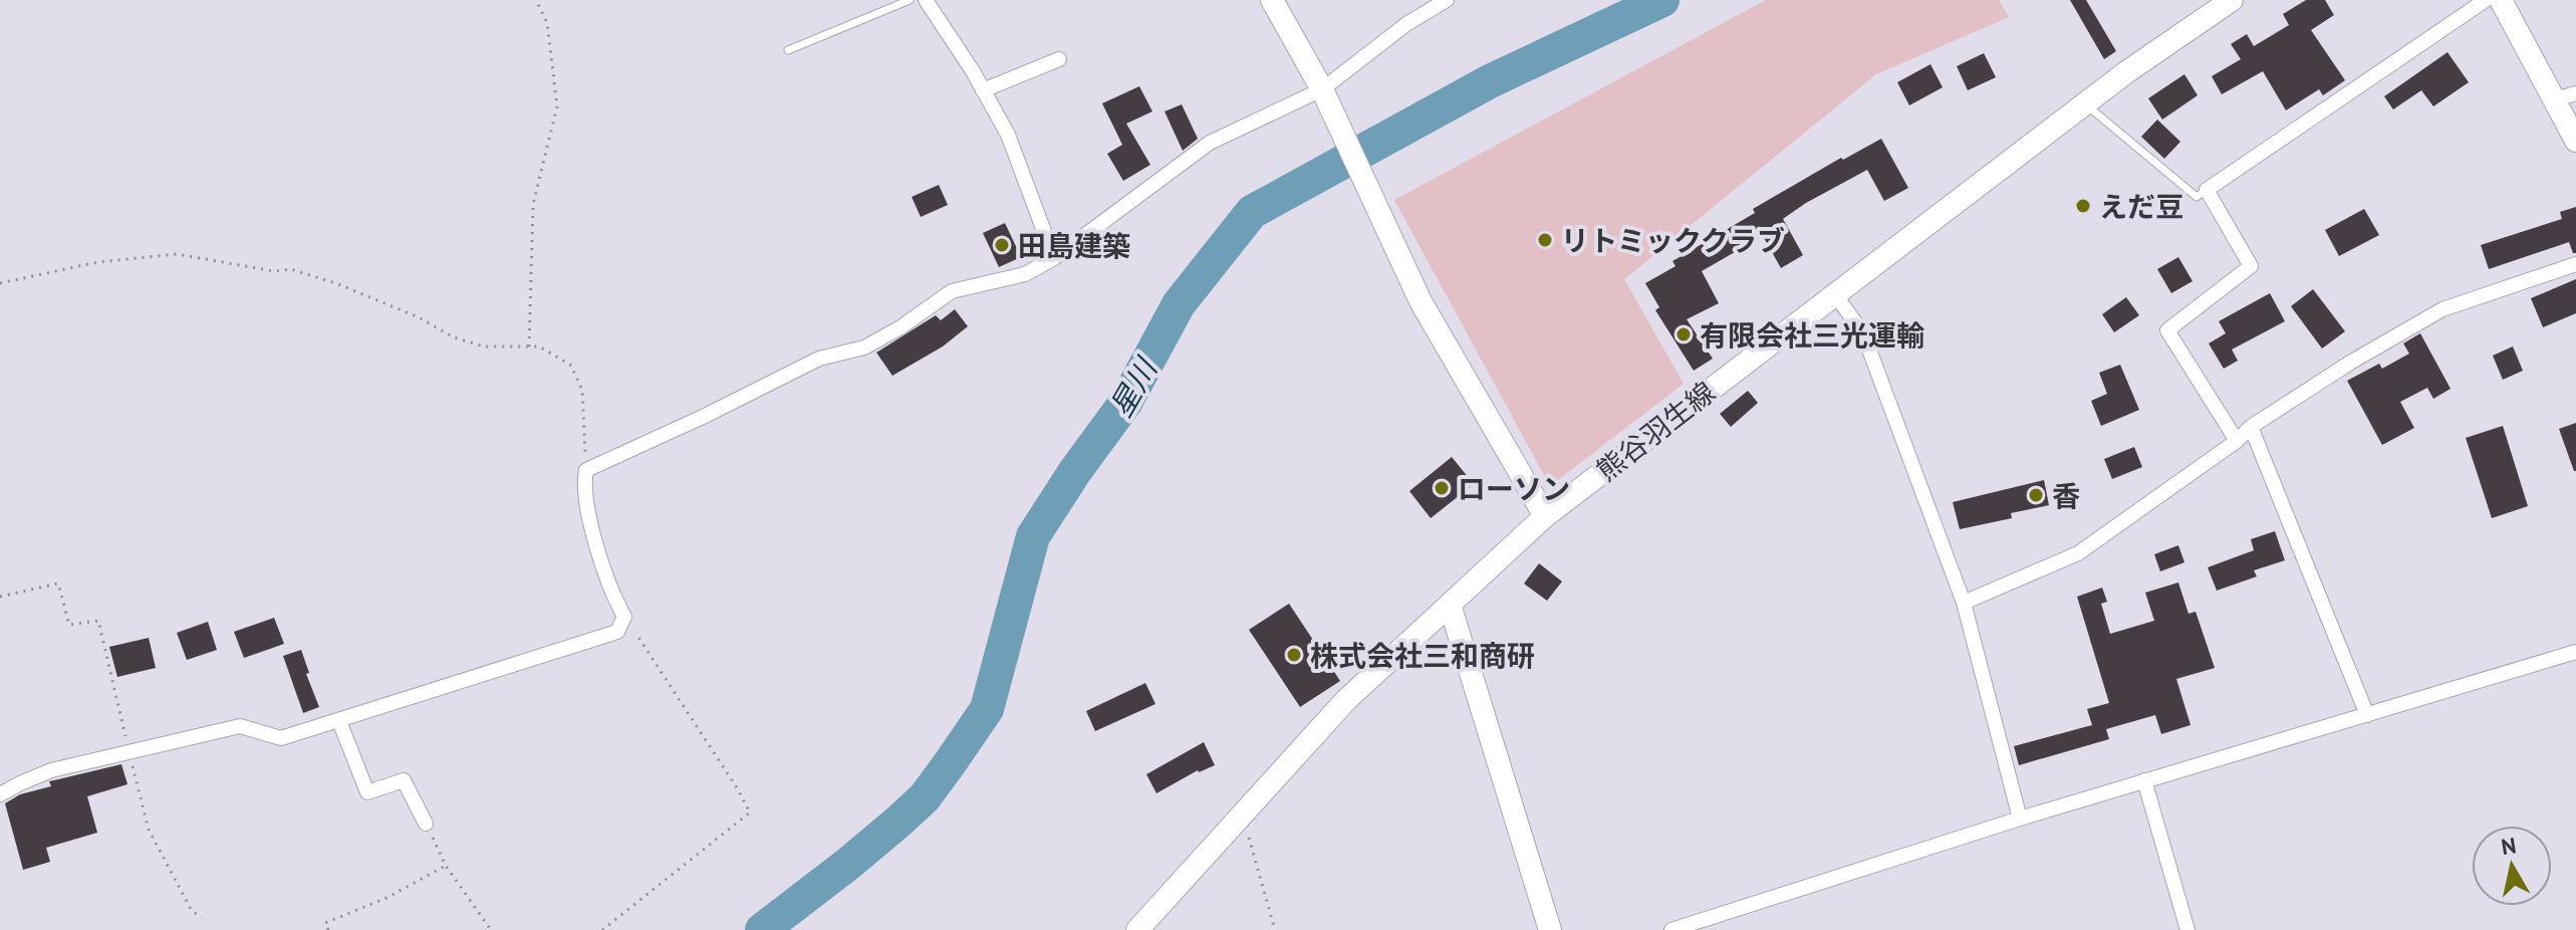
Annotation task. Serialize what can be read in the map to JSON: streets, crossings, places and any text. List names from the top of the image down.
{
  "streets": {
    "main road": ["熊谷羽生線"]
  },
  "water": ["星川"],
  "places": [
    "えだ豆",
    "リトミッククラブ",
    "田島建築",
    "有限会社三光運輸",
    "ローソン",
    "香",
    "株式会社三和商研"
  ],
  "north": "top"
}
